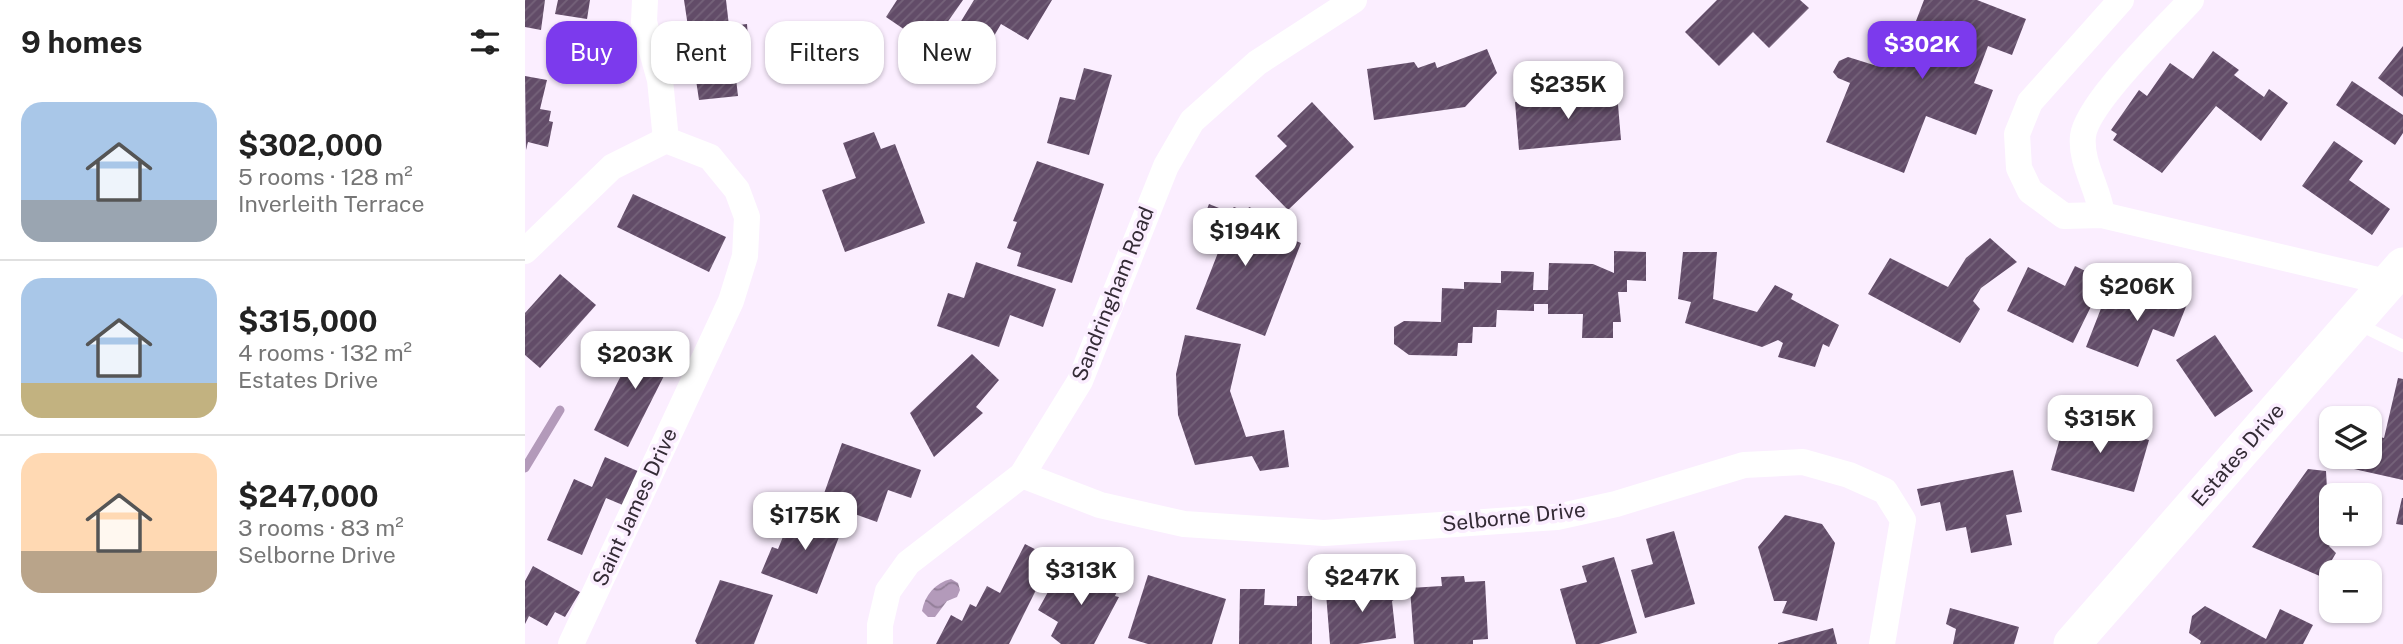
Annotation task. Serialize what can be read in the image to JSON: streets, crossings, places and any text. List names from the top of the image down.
{
  "streets": {
    "street": [
      "Sandringham Road",
      "Estates Drive",
      "Saint James Drive",
      "Selborne Drive"
    ]
  },
  "crossings": [
    ["Sandringham Road", "Selborne Drive"]
  ],
  "page": {
    "heading": "9 homes",
    "price": [
      "$302K",
      "$235K",
      "$194K",
      "$206K",
      "$203K",
      "$315K",
      "$175K",
      "$313K",
      "$247K"
    ],
    "chip": [
      "Buy",
      "Rent",
      "Filters",
      "New"
    ],
    "list": [
      {
        "name": "$302,000",
        "note": "5 rooms · 128 m² · Inverleith Terrace"
      },
      {
        "name": "$315,000",
        "note": "4 rooms · 132 m² · Estates Drive"
      },
      {
        "name": "$247,000",
        "note": "3 rooms · 83 m² · Selborne Drive"
      }
    ],
    "map_buttons": ["+", "−"]
  }
}
